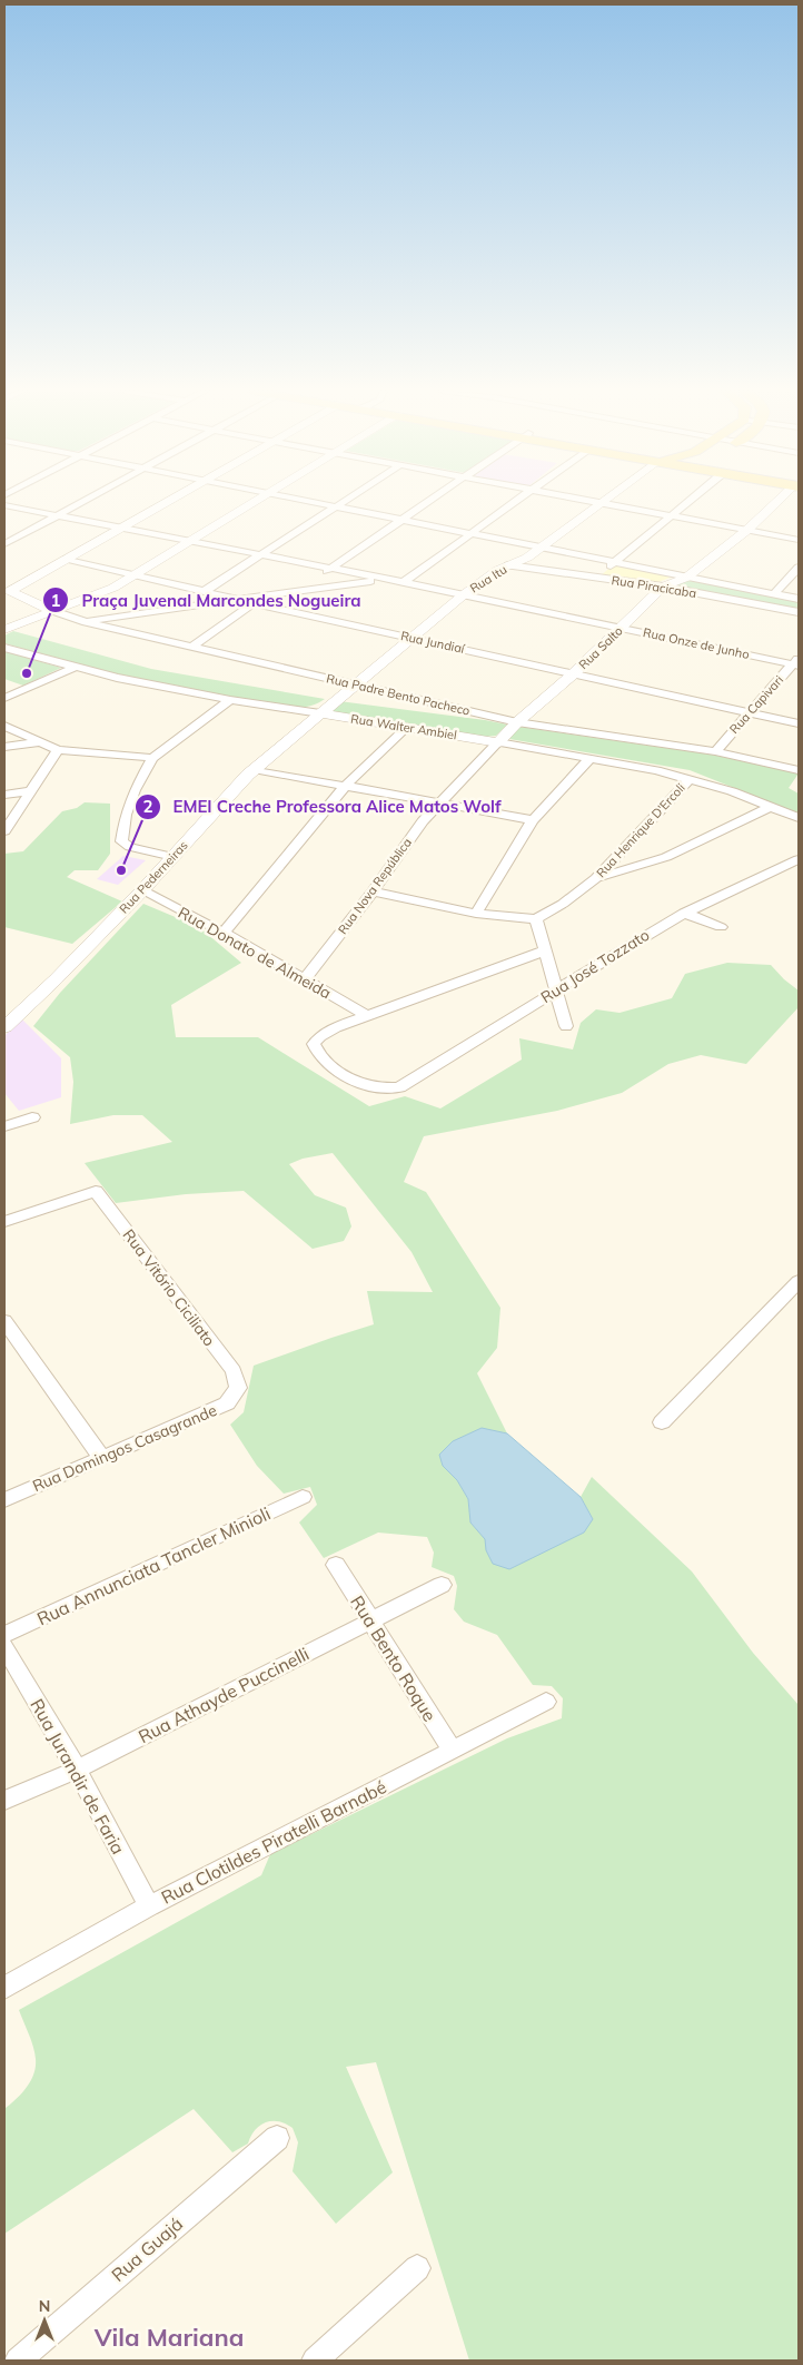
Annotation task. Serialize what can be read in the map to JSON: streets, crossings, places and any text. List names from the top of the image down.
{
  "streets": {
    "street": [
      "Rua Itu",
      "Rua Piracicaba",
      "Rua Jundiaí",
      "Rua Onze de Junho",
      "Rua Salto",
      "Rua Padre Bento Pacheco",
      "Rua Capivari",
      "Rua Walter Ambiel",
      "Rua Henrique D'Ercoli",
      "Rua Pederneiras",
      "Rua Nova República",
      "Rua Donato de Almeida",
      "Rua José Tozzato",
      "Rua Vitório Ciciliato",
      "Rua Domingos Casagrande",
      "Rua Annunciata Tancler Minioli",
      "Rua Bento Roque",
      "Rua Athayde Puccinelli",
      "Rua Jurandir de Faria",
      "Rua Clotildes Piratelli Barnabé",
      "Rua Guajá"
    ]
  },
  "crossings": [
    ["Rua Itu", "Rua Piracicaba"],
    ["Rua Itu", "Rua Jundiaí"],
    ["Rua Itu", "Rua Onze de Junho"],
    ["Rua Itu", "Rua Padre Bento Pacheco"],
    ["Rua Itu", "Rua Pederneiras"],
    ["Rua Piracicaba", "Rua Salto"],
    ["Rua Jundiaí", "Rua Salto"],
    ["Rua Jundiaí", "Rua Capivari"],
    ["Rua Onze de Junho", "Rua Salto"],
    ["Rua Onze de Junho", "Rua Capivari"],
    ["Rua Salto", "Rua Padre Bento Pacheco"],
    ["Rua Salto", "Rua Nova República"],
    ["Rua Padre Bento Pacheco", "Rua Capivari"],
    ["Rua Padre Bento Pacheco", "Rua Pederneiras"],
    ["Rua Padre Bento Pacheco", "Rua Nova República"],
    ["Rua Walter Ambiel", "Rua Henrique D'Ercoli"],
    ["Rua Walter Ambiel", "Rua Pederneiras"],
    ["Rua Walter Ambiel", "Rua Nova República"],
    ["Rua Pederneiras", "Rua Donato de Almeida"],
    ["Rua Nova República", "Rua Donato de Almeida"],
    ["Rua Donato de Almeida", "Rua José Tozzato"],
    ["Rua Vitório Ciciliato", "Rua Domingos Casagrande"],
    ["Rua Bento Roque", "Rua Athayde Puccinelli"],
    ["Rua Bento Roque", "Rua Clotildes Piratelli Barnabé"],
    ["Rua Athayde Puccinelli", "Rua Jurandir de Faria"],
    ["Rua Jurandir de Faria", "Rua Clotildes Piratelli Barnabé"]
  ],
  "districts": ["Vila Mariana"],
  "places": ["Praça Juvenal Marcondes Nogueira", "EMEI Creche Professora Alice Matos Wolf"],
  "north": "top"
}
